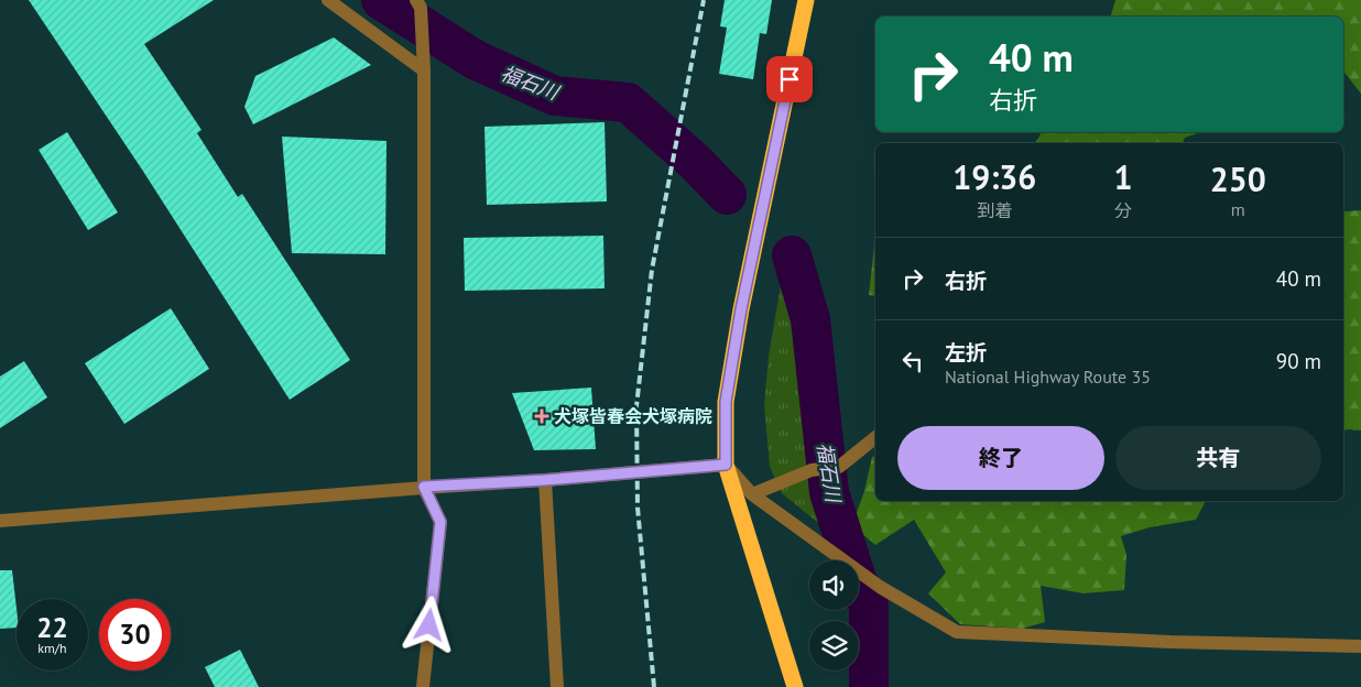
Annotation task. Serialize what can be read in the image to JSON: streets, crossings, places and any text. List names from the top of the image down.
{
  "water": ["福石川"],
  "places": {
    "health": ["犬塚皆春会犬塚病院"]
  },
  "page": {
    "turn": ["40 m", "右折"],
    "eta": [
      "19:36",
      "到着",
      "1",
      "分",
      "250",
      "m"
    ],
    "list": [
      {
        "name": "右折",
        "value": "40 m"
      },
      {
        "name": "左折",
        "note": "National Highway Route 35",
        "value": "90 m"
      }
    ],
    "buttons": ["終了", "共有"],
    "speed": "22 km/h",
    "limit": "30"
  }
}
